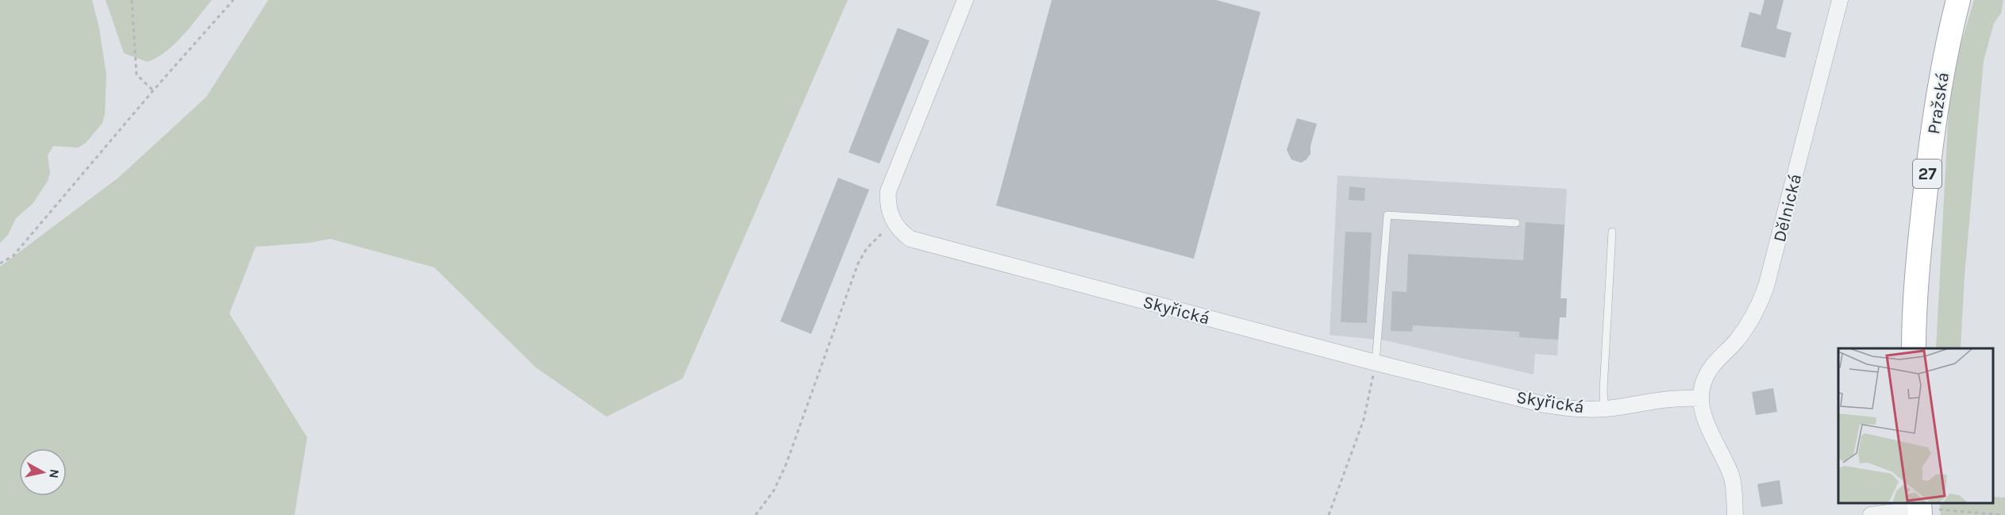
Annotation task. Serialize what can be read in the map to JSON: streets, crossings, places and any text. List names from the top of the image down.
{
  "streets": {
    "main road": ["Pražská", "27"],
    "street": ["Dělnická", "Skyřická"]
  },
  "crossings": [
    ["Dělnická", "Skyřická"]
  ],
  "north": "right"
}
